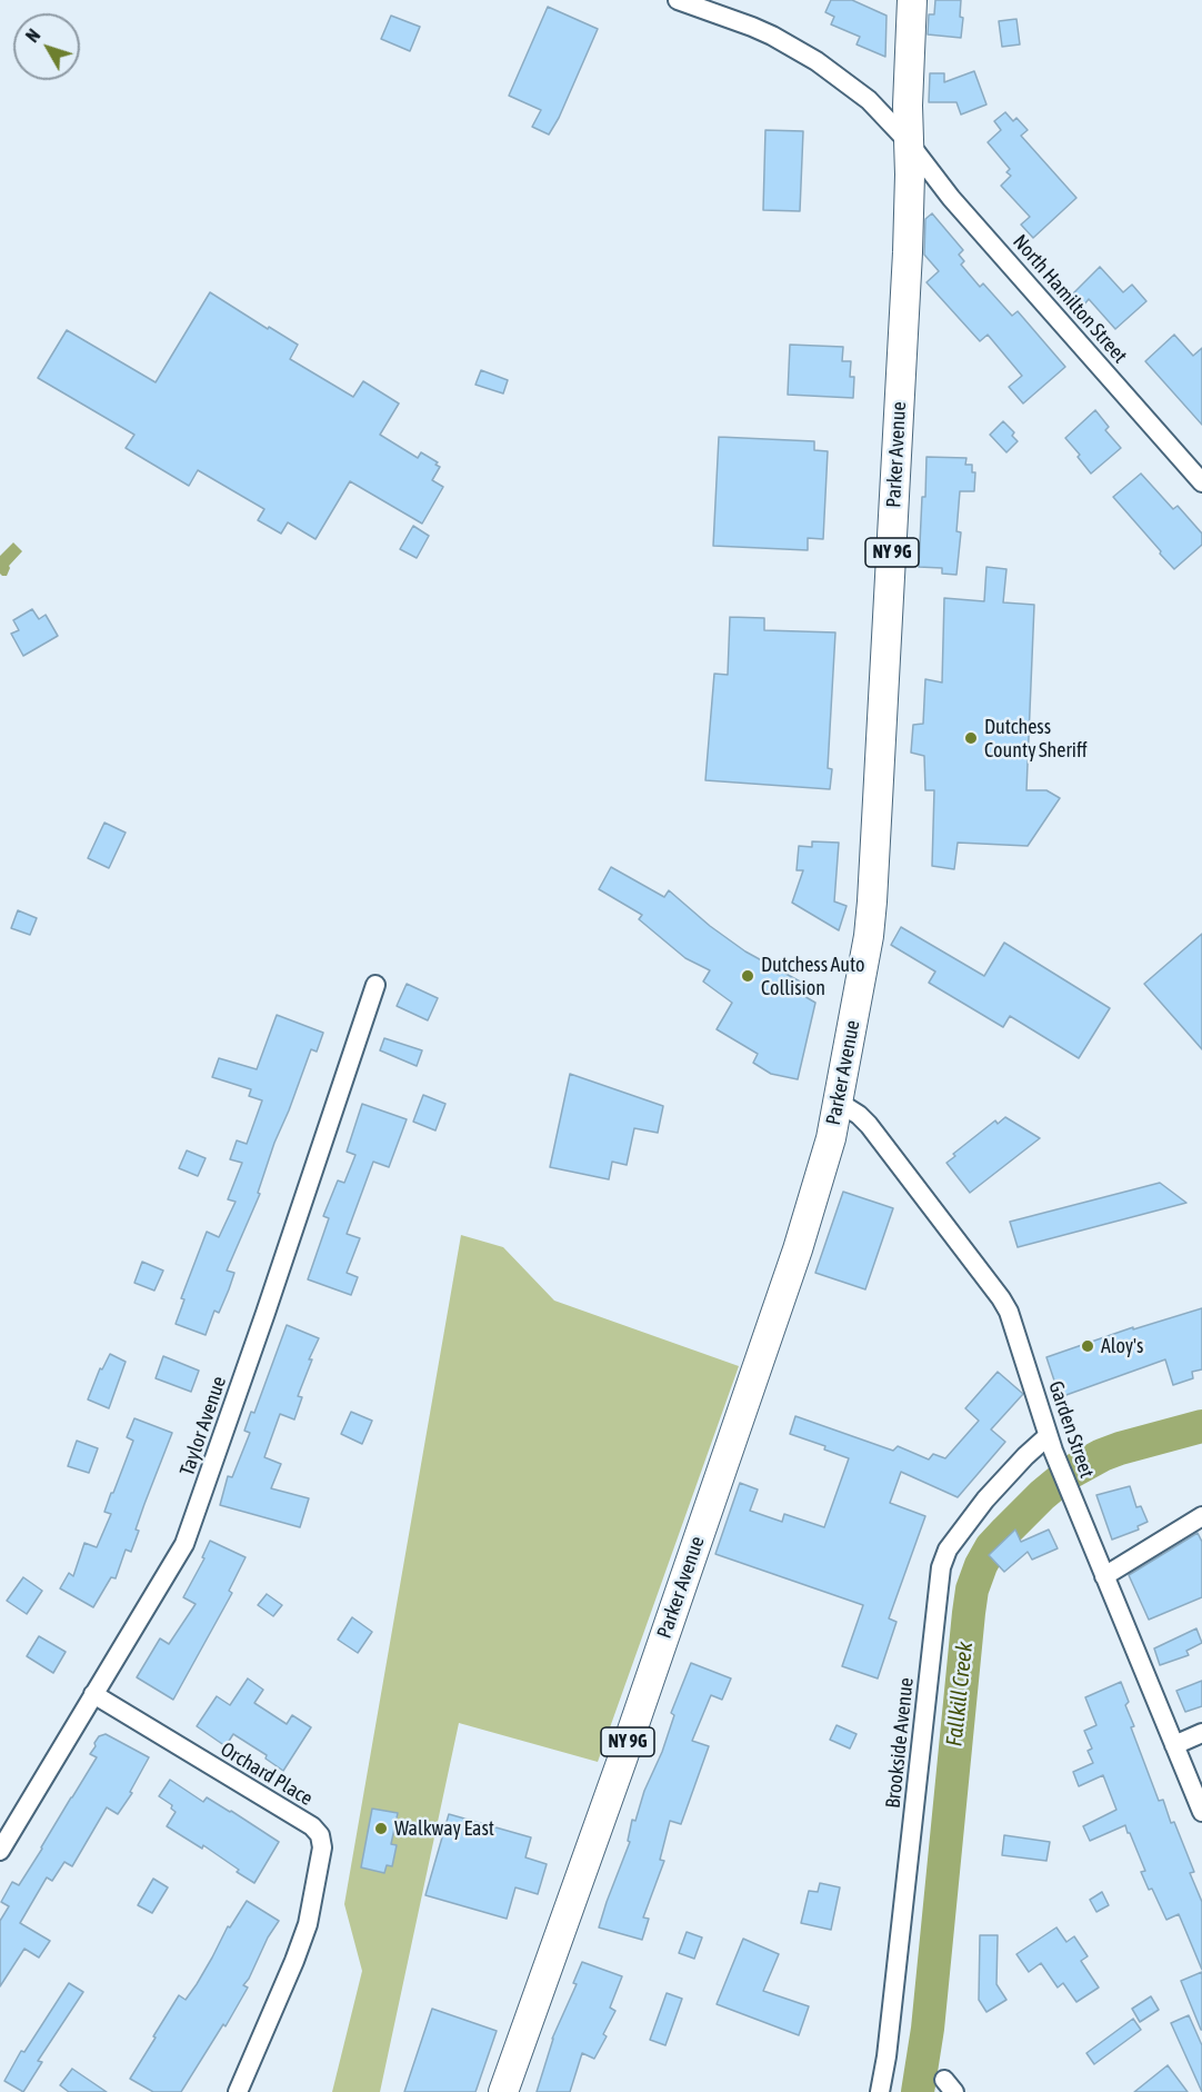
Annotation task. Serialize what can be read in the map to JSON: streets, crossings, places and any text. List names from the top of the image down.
{
  "streets": {
    "main road": ["Parker Avenue", "NY 9G"],
    "street": [
      "North Hamilton Street",
      "Taylor Avenue",
      "Garden Street",
      "Brookside Avenue",
      "Orchard Place"
    ]
  },
  "crossings": [
    ["North Hamilton Street", "Parker Avenue"],
    ["Parker Avenue", "Garden Street"],
    ["Taylor Avenue", "Orchard Place"],
    ["Garden Street", "Brookside Avenue"]
  ],
  "water": ["Fallkill Creek"],
  "places": [
    "Dutchess County Sheriff",
    "Dutchess Auto Collision",
    "Aloy's",
    "Walkway East"
  ],
  "north": "top left"
}
